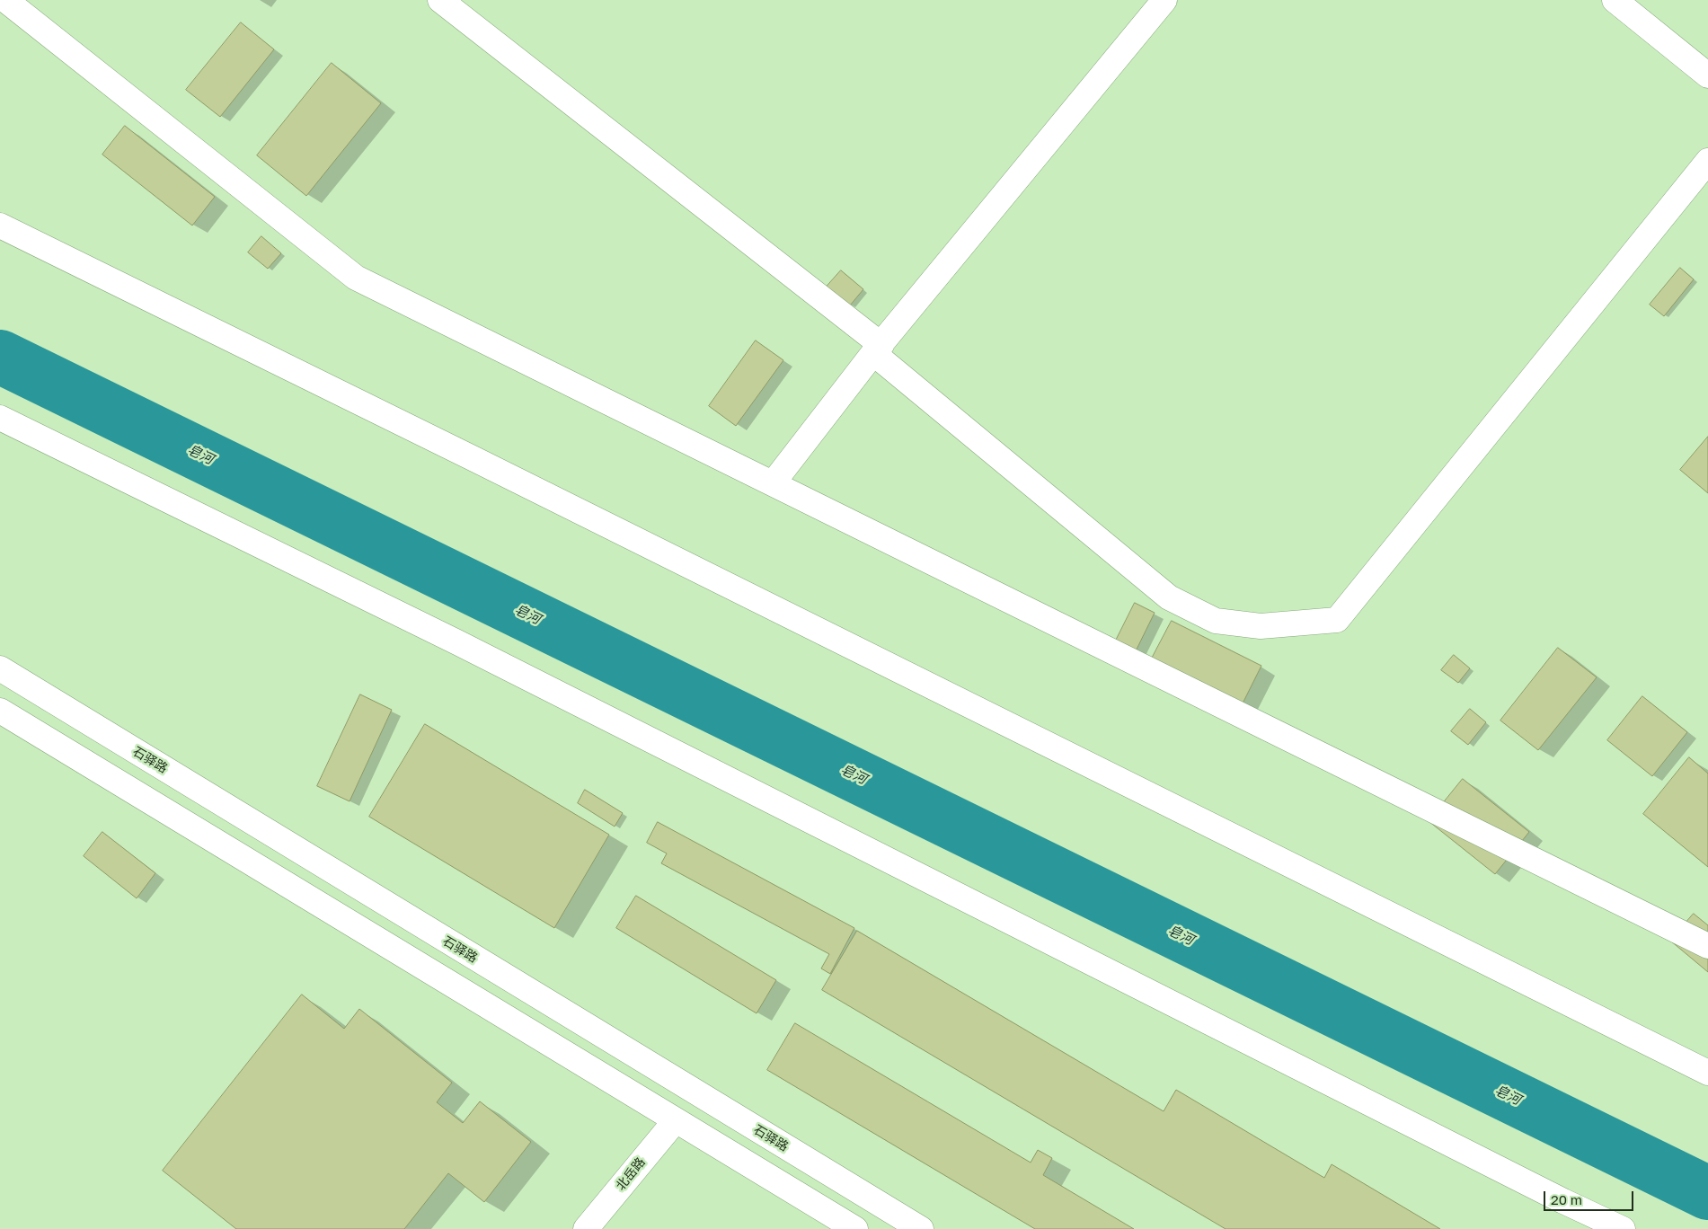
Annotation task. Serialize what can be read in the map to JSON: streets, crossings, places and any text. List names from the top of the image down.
{
  "streets": {
    "street": ["石驿路", "北岳路"]
  },
  "water": ["皂河"],
  "scale_bar": "20 m"
}
